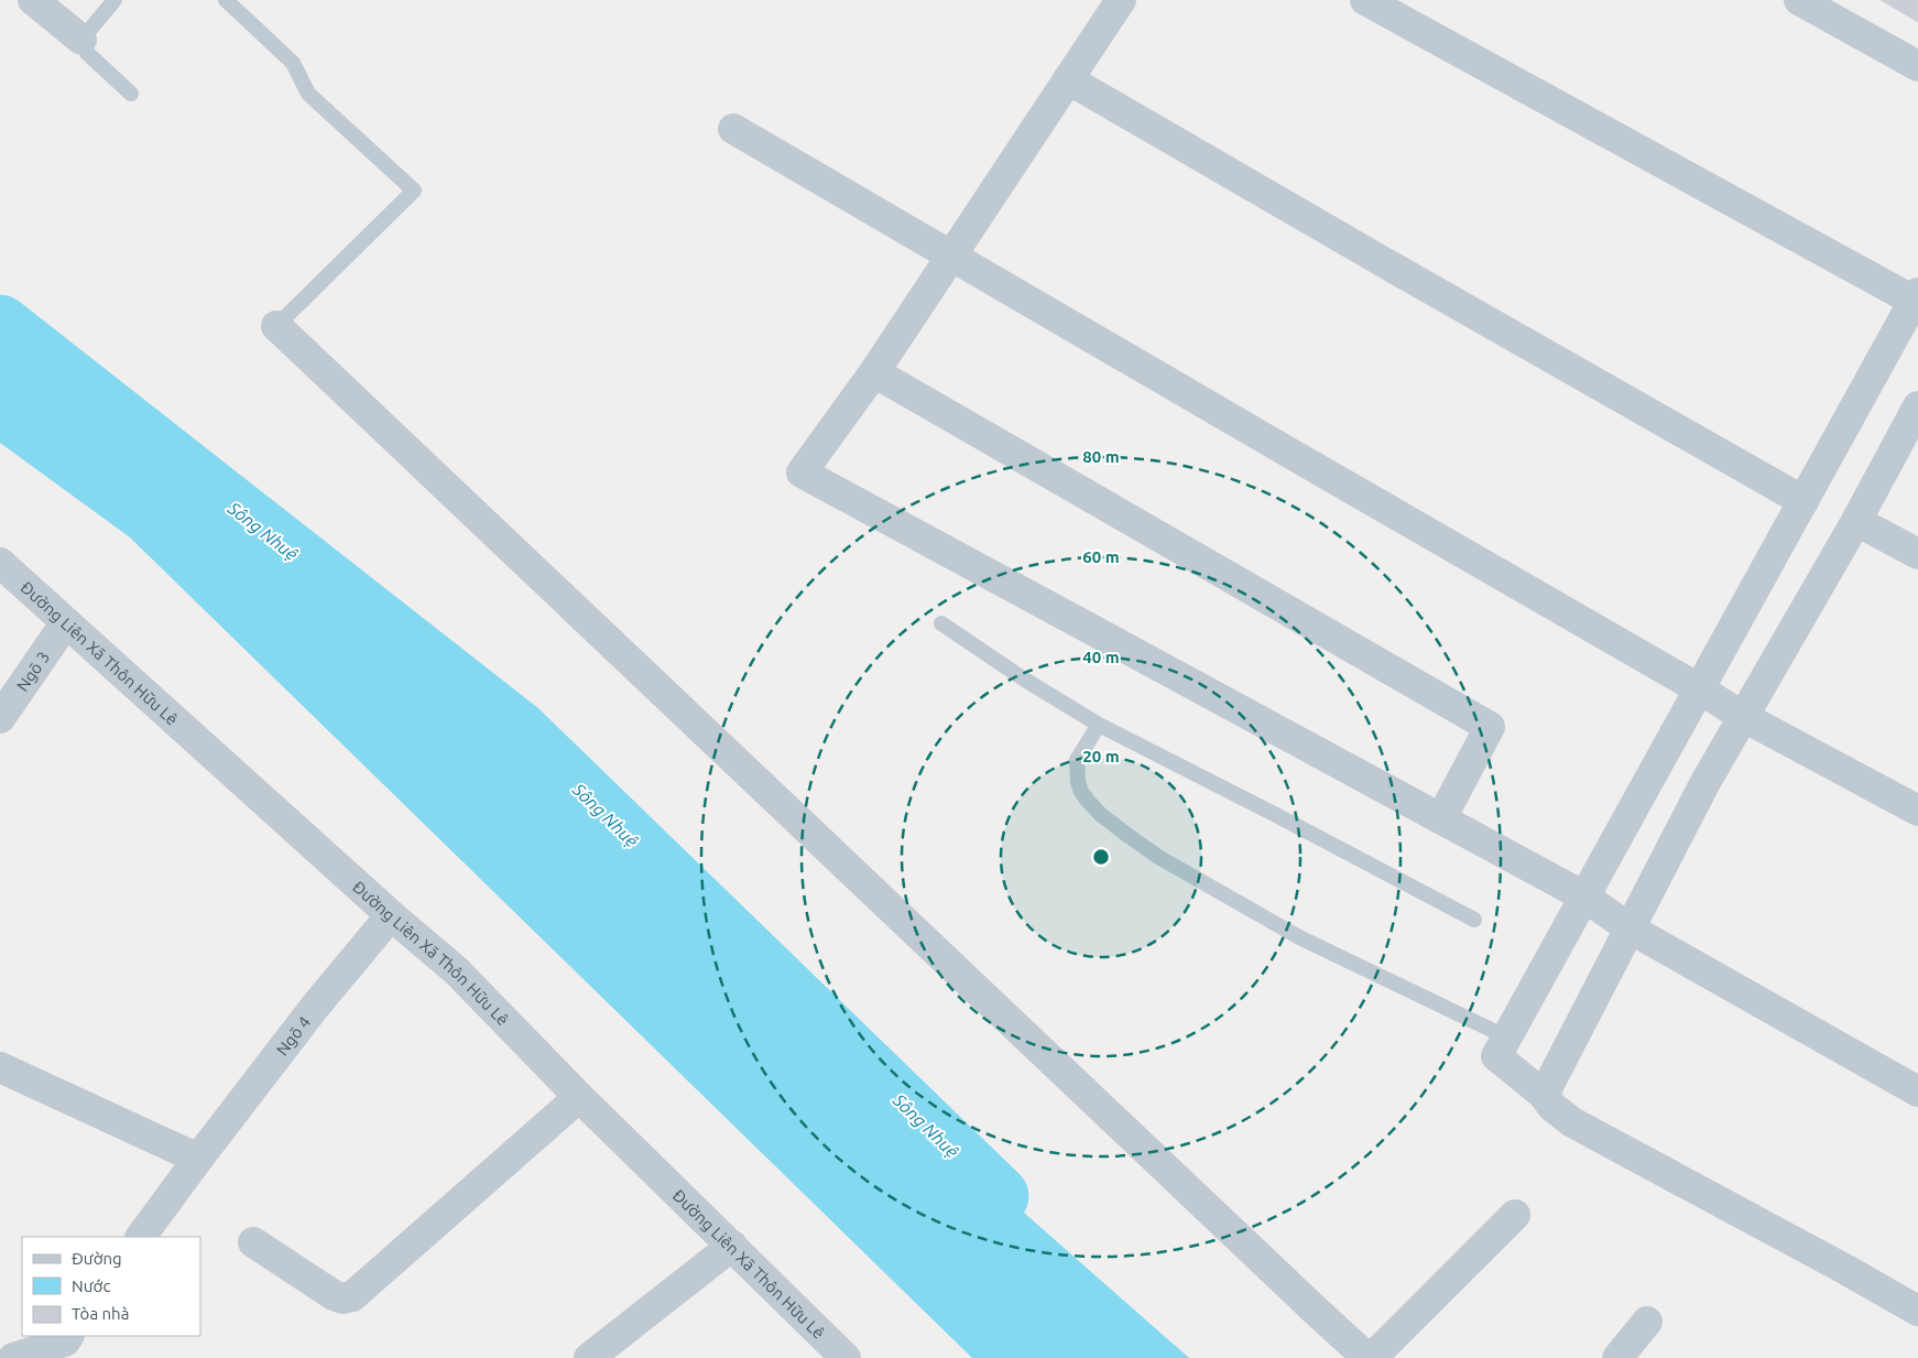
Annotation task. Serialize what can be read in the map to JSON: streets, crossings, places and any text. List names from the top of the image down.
{
  "streets": {
    "street": ["Đường Liên Xã Thôn Hữu Lê", "Ngõ 3", "Ngõ 4"]
  },
  "crossings": [
    ["Đường Liên Xã Thôn Hữu Lê", "Ngõ 3"],
    ["Đường Liên Xã Thôn Hữu Lê", "Ngõ 4"]
  ],
  "water": ["Sông Nhuệ"],
  "legend": ["Đường", "Nước", "Tòa nhà"],
  "rings": [
    "80 m",
    "60 m",
    "40 m",
    "20 m"
  ]
}
